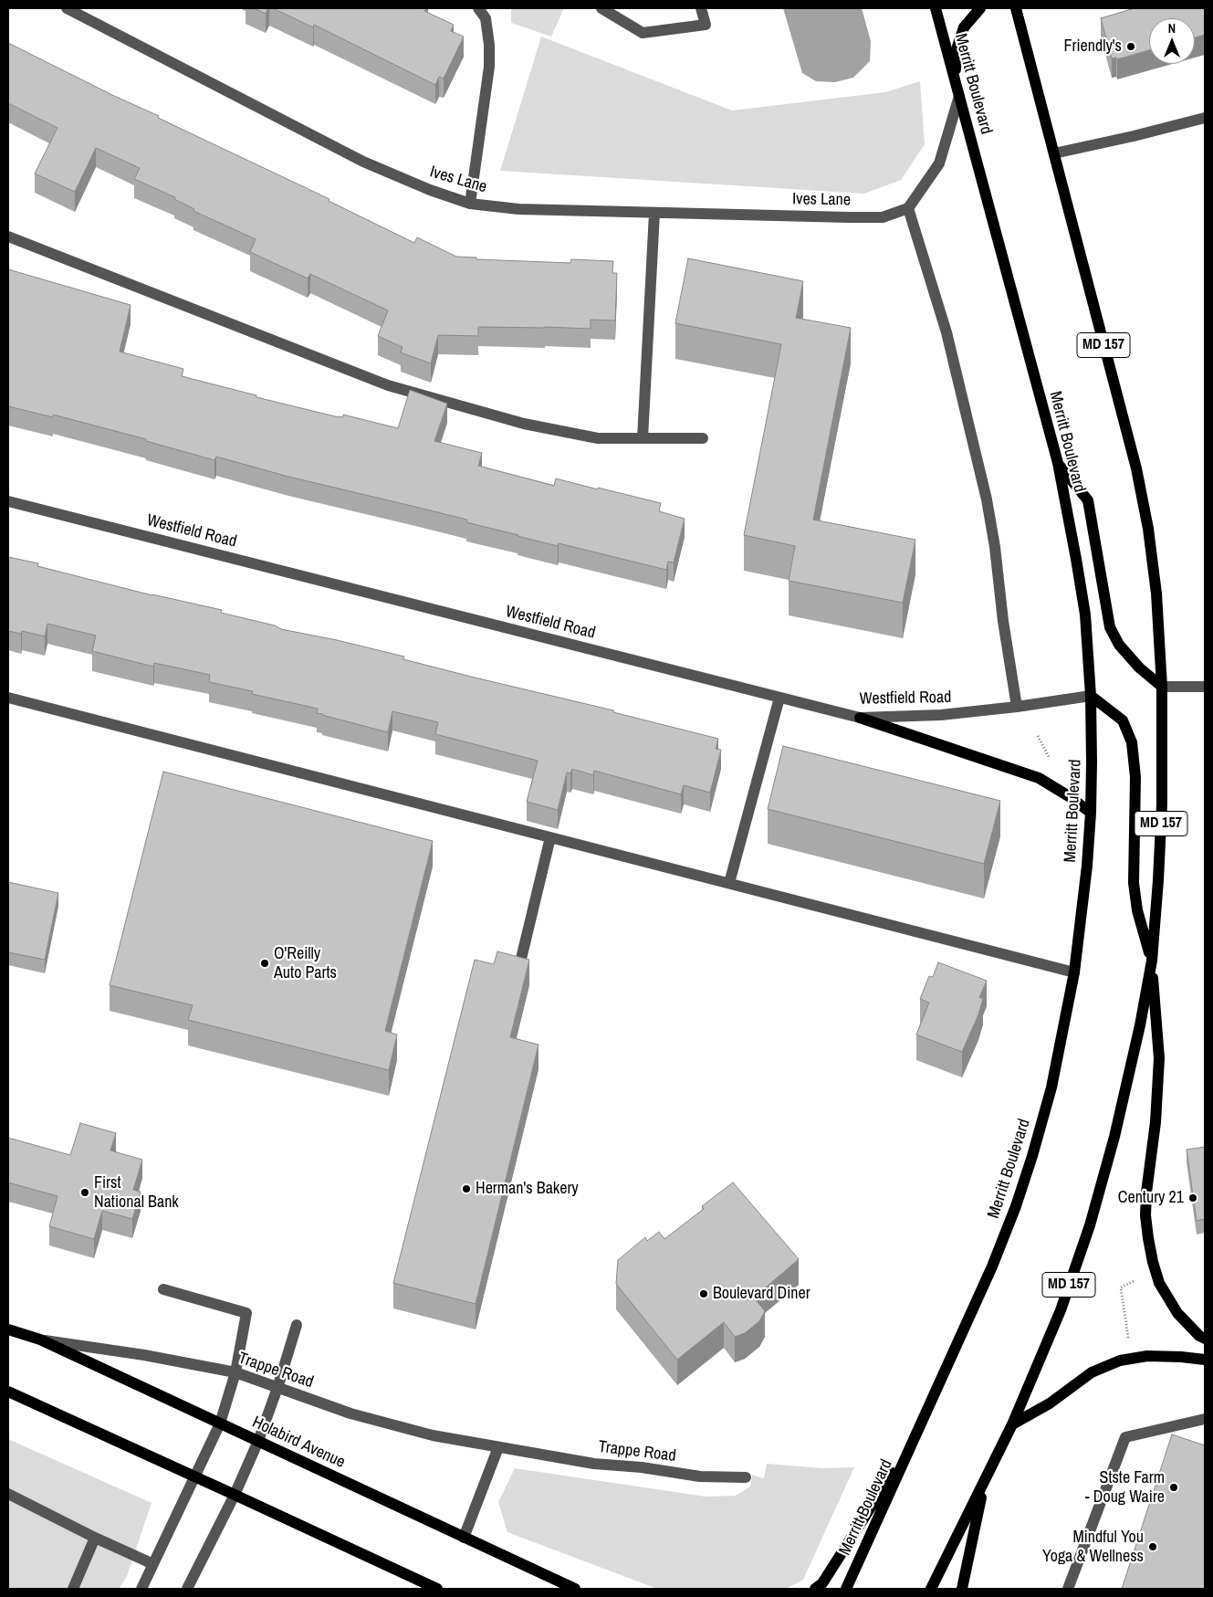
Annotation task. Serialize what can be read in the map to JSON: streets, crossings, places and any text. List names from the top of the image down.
{
  "streets": {
    "main road": ["Merritt Boulevard", "MD 157", "Holabird Avenue"],
    "street": ["Ives Lane", "Westfield Road", "Trappe Road"]
  },
  "crossings": [
    ["Merritt Boulevard", "Westfield Road"],
    ["Trappe Road", "Holabird Avenue"]
  ],
  "places": [
    "Friendly's",
    "O'Reilly Auto Parts",
    "Herman's Bakery",
    "First National Bank",
    "Century 21",
    "Boulevard Diner",
    "Stste Farm - Doug Waire",
    "Mindful You Yoga & Wellness"
  ],
  "north": "top"
}
